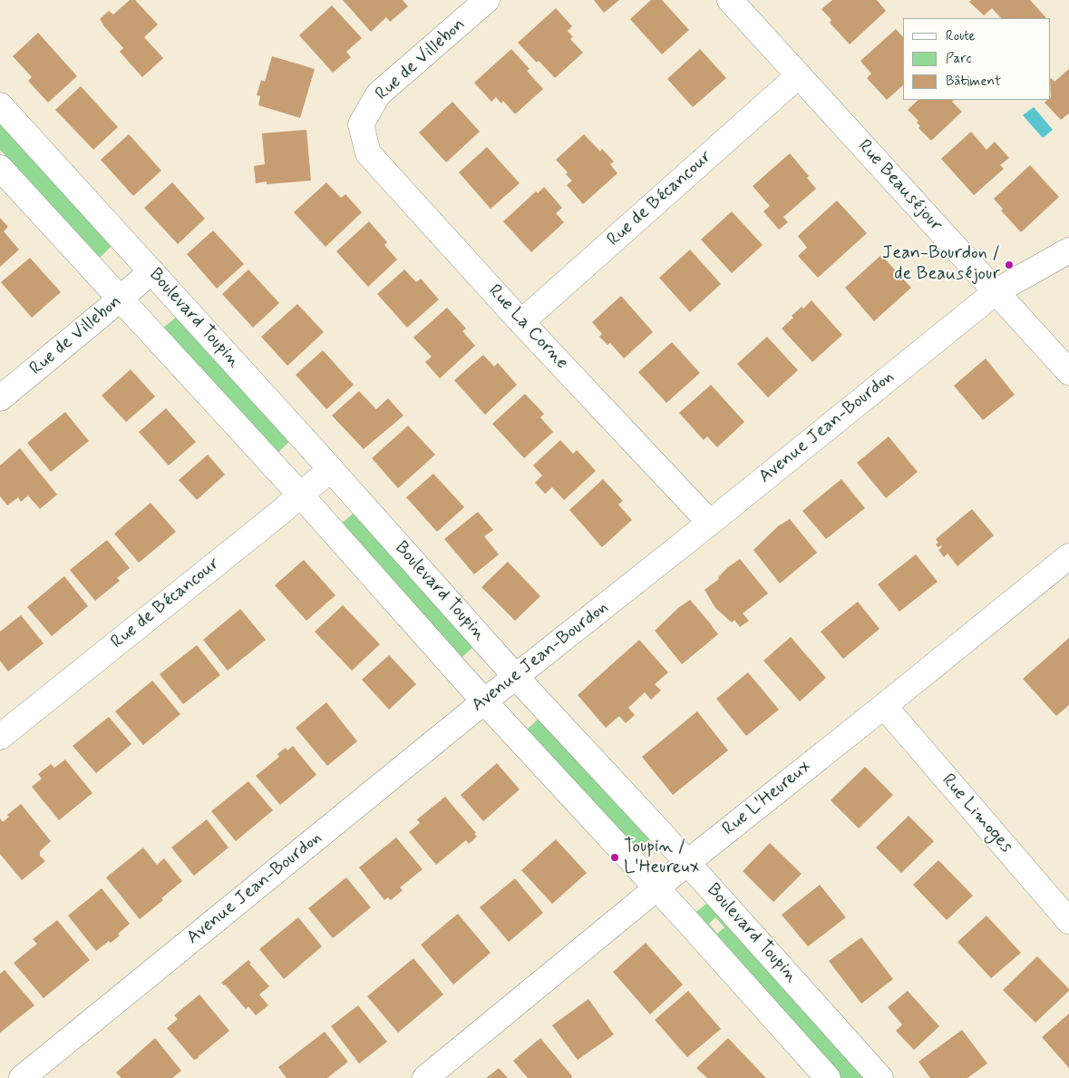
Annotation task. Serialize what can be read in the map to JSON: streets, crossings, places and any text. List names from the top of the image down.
{
  "streets": {
    "street": [
      "Rue de Villebon",
      "Rue Beauséjour",
      "Rue de Bécancour",
      "Boulevard Toupin",
      "Rue La Corne",
      "Avenue Jean-Bourdon",
      "Rue L'Heureux",
      "Rue Limoges"
    ]
  },
  "crossings": [
    ["Rue de Villebon", "Boulevard Toupin"],
    ["Rue de Villebon", "Rue La Corne"],
    ["Rue Beauséjour", "Rue de Bécancour"],
    ["Rue Beauséjour", "Avenue Jean-Bourdon"],
    ["Rue de Bécancour", "Boulevard Toupin"],
    ["Rue de Bécancour", "Rue La Corne"],
    ["Boulevard Toupin", "Avenue Jean-Bourdon"],
    ["Boulevard Toupin", "Rue L'Heureux"],
    ["Rue La Corne", "Avenue Jean-Bourdon"],
    ["Rue L'Heureux", "Rue Limoges"]
  ],
  "places": ["Jean-Bourdon / de Beauséjour", "Toupin / L'Heureux"],
  "legend": ["Route", "Parc", "Bâtiment"]
}
